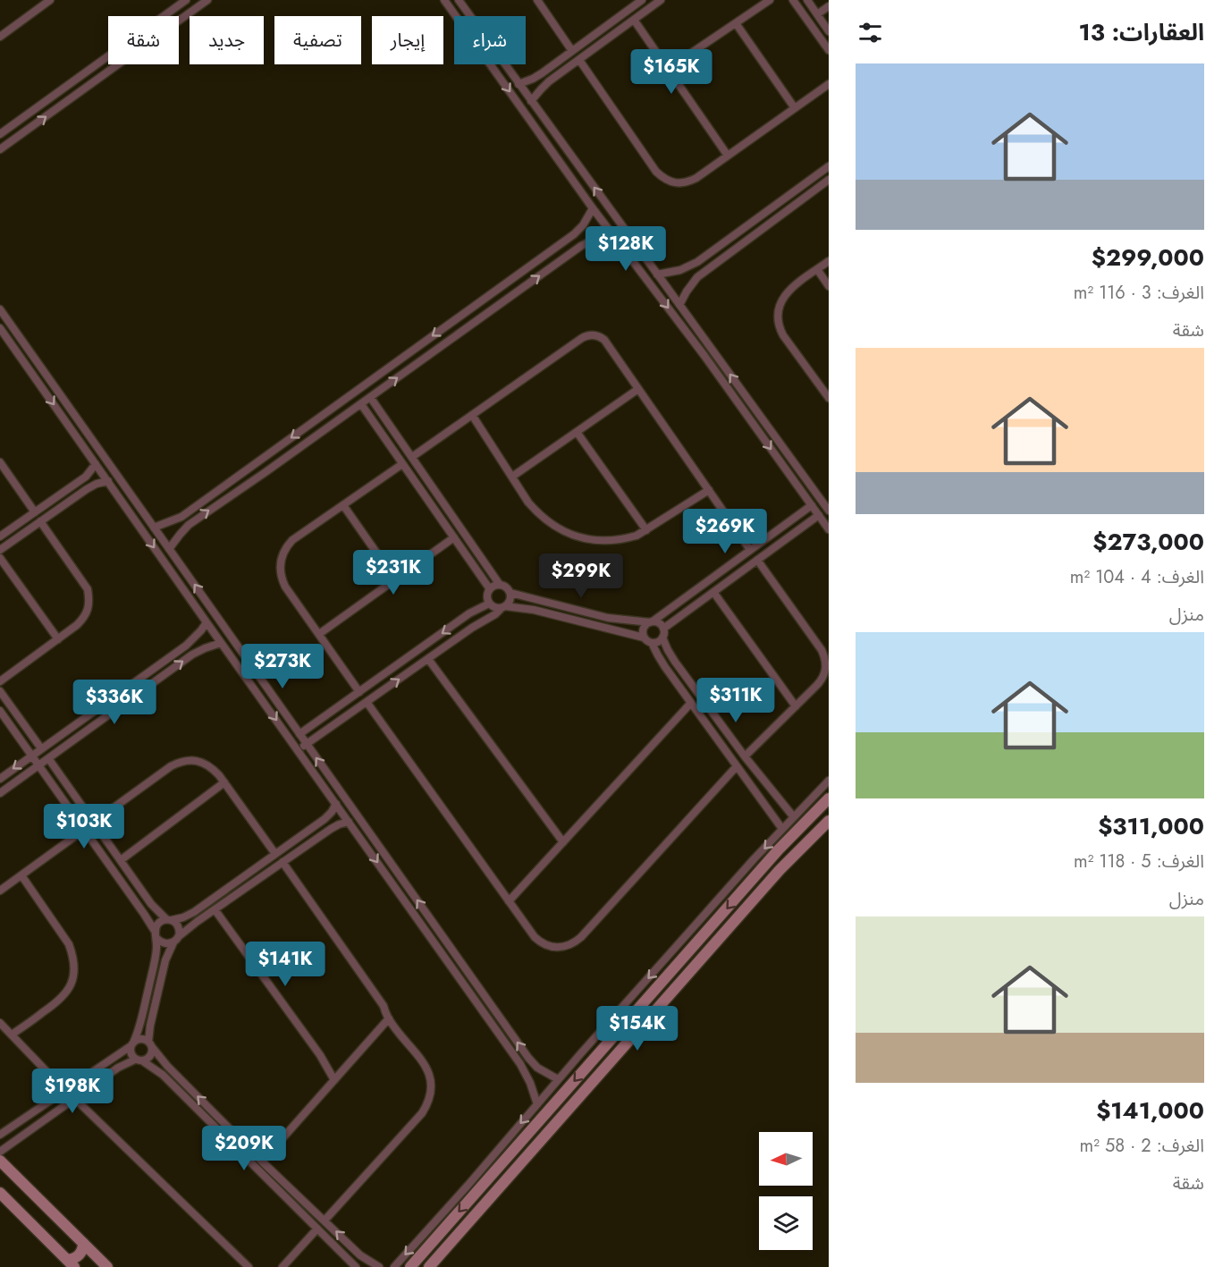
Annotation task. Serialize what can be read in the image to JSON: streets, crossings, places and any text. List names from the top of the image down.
{
  "north": "left",
  "page": {
    "heading": "العقارات: 13",
    "chip": [
      "شراء",
      "إيجار",
      "تصفية",
      "جديد",
      "شقة"
    ],
    "price": [
      "$165K",
      "$128K",
      "$269K",
      "$231K",
      "$299K",
      "$273K",
      "$311K",
      "$336K",
      "$103K",
      "$141K",
      "$154K",
      "$198K",
      "$209K"
    ],
    "list": [
      {
        "name": "$299,000",
        "note": "الغرف: 3 · 116 m² · شقة"
      },
      {
        "name": "$273,000",
        "note": "الغرف: 4 · 104 m² · منزل"
      },
      {
        "name": "$311,000",
        "note": "الغرف: 5 · 118 m² · منزل"
      },
      {
        "name": "$141,000",
        "note": "الغرف: 2 · 58 m² · شقة"
      }
    ]
  }
}
